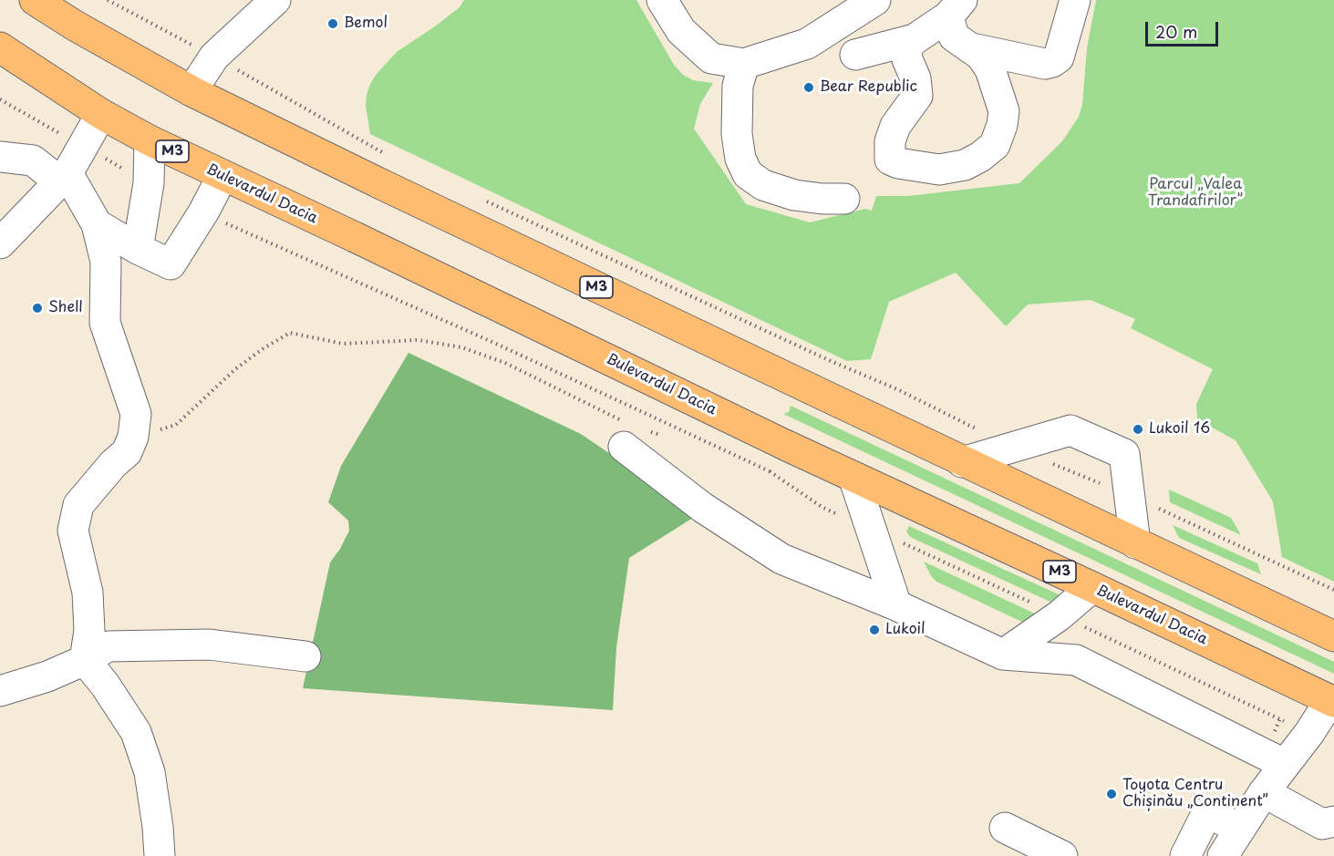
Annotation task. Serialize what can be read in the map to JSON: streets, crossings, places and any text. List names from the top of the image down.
{
  "streets": {
    "highway": ["M3", "Bulevardul Dacia"]
  },
  "parks": ["Parcul „Valea Trandafirilor”"],
  "places": [
    "Bemol",
    "Bear Republic",
    "Shell",
    "Lukoil 16",
    "Lukoil",
    "Toyota Centru Chișinău „Continent”"
  ],
  "scale_bar": "20 m"
}
